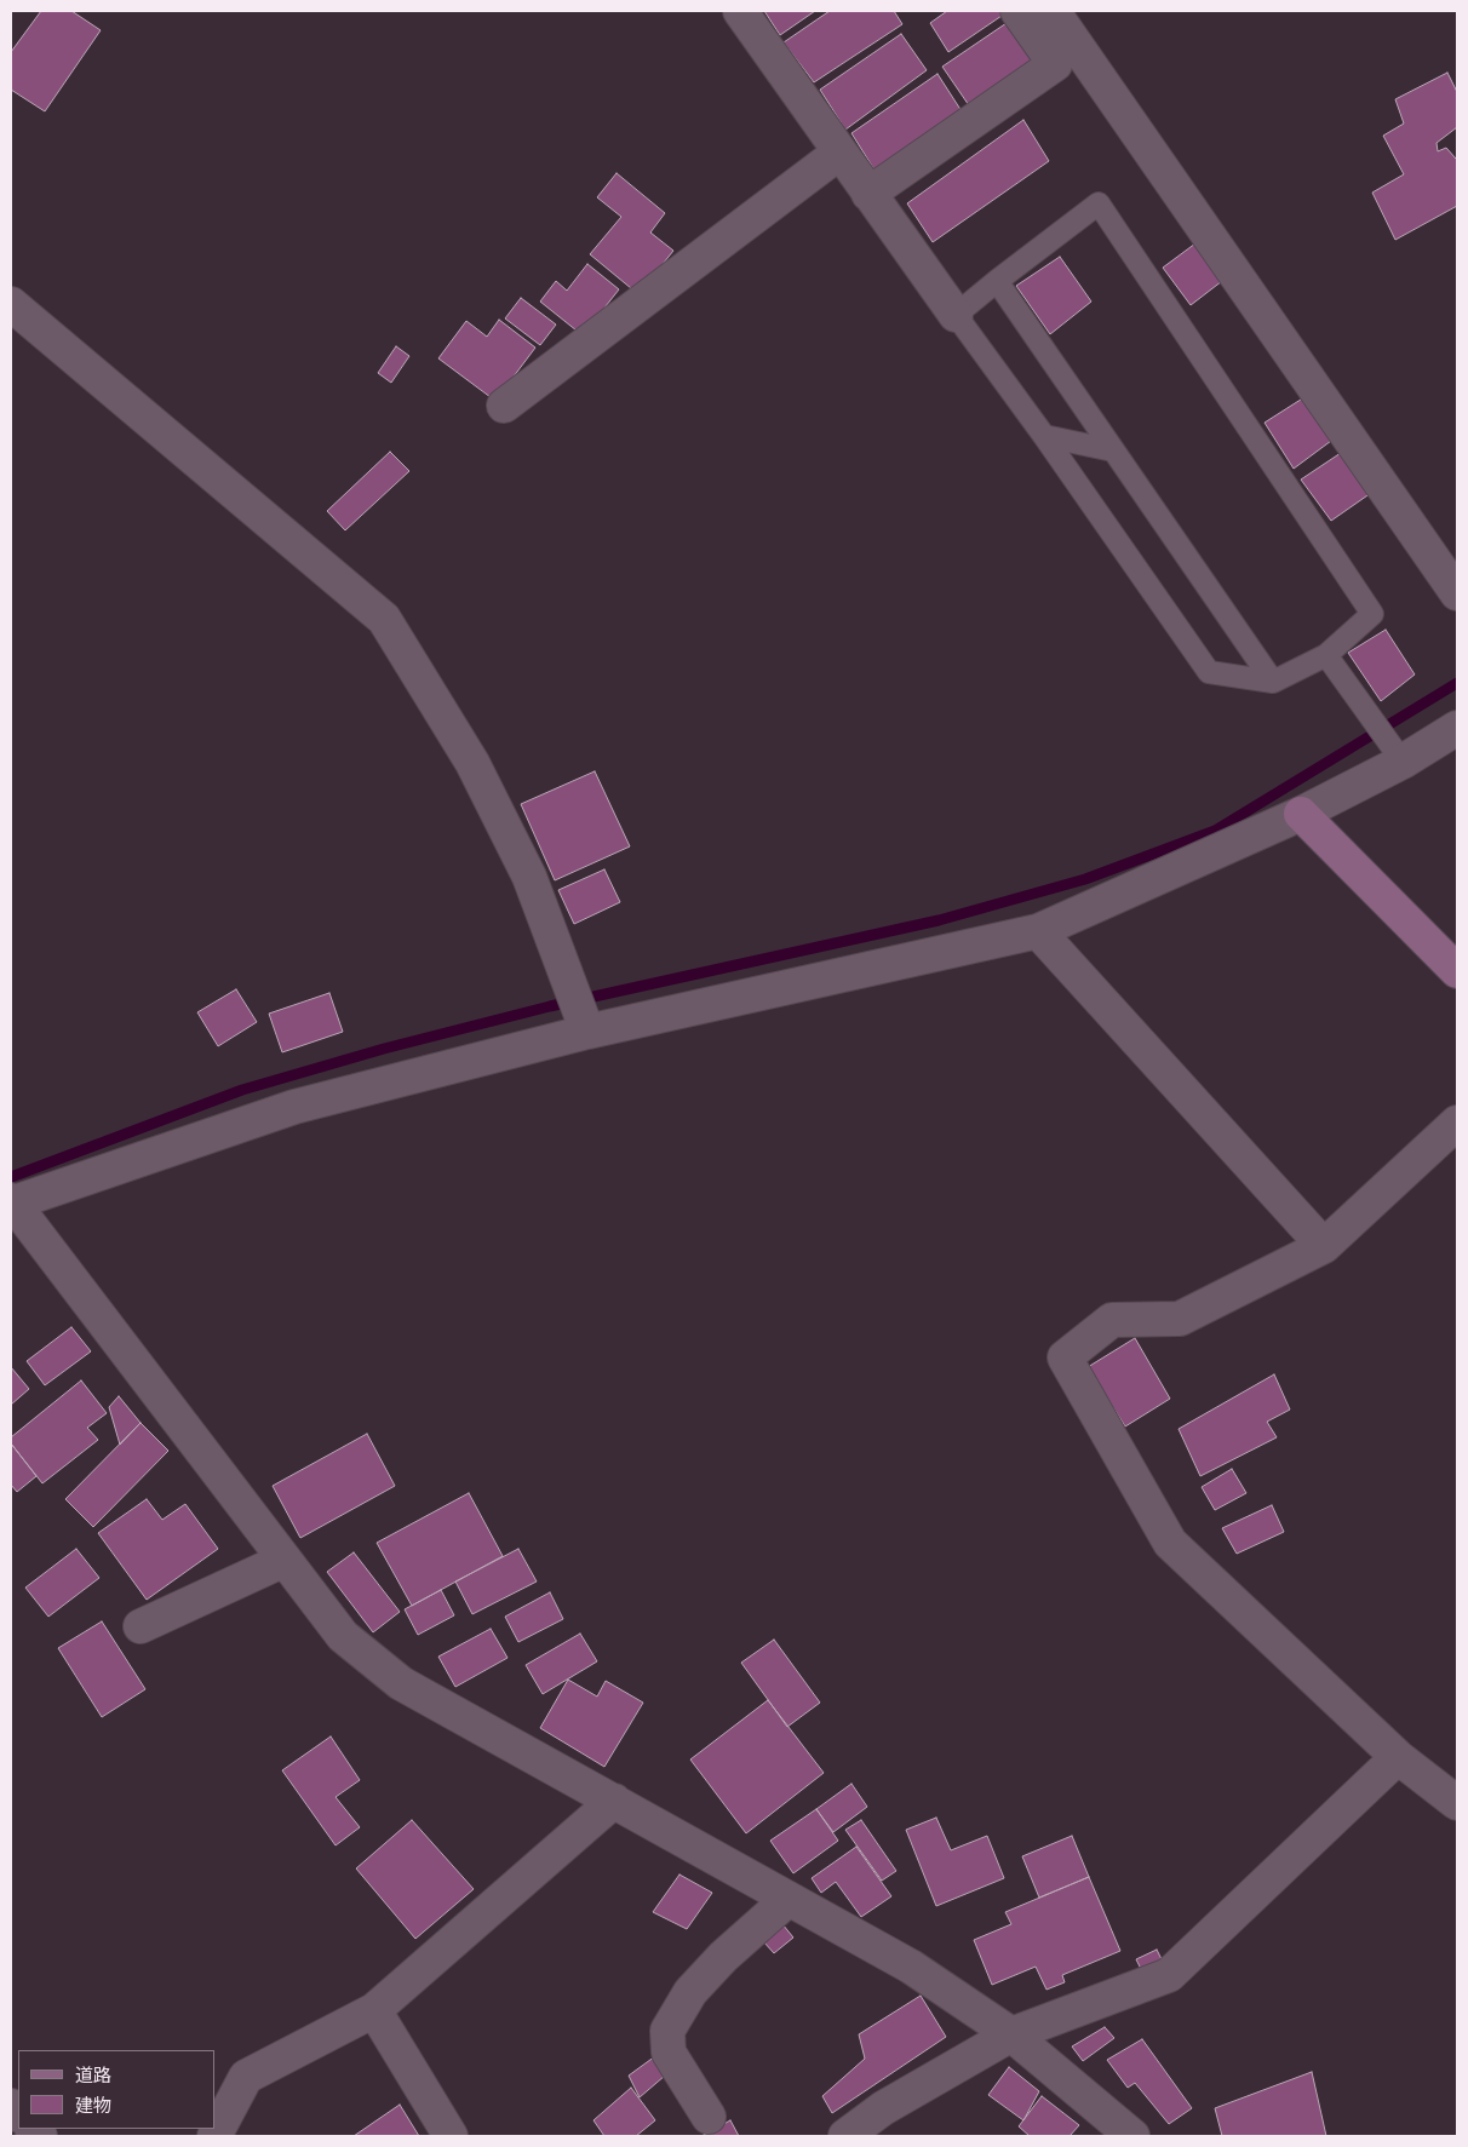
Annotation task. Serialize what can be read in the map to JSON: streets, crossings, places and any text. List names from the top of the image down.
{
  "legend": ["道路", "建物"]
}
